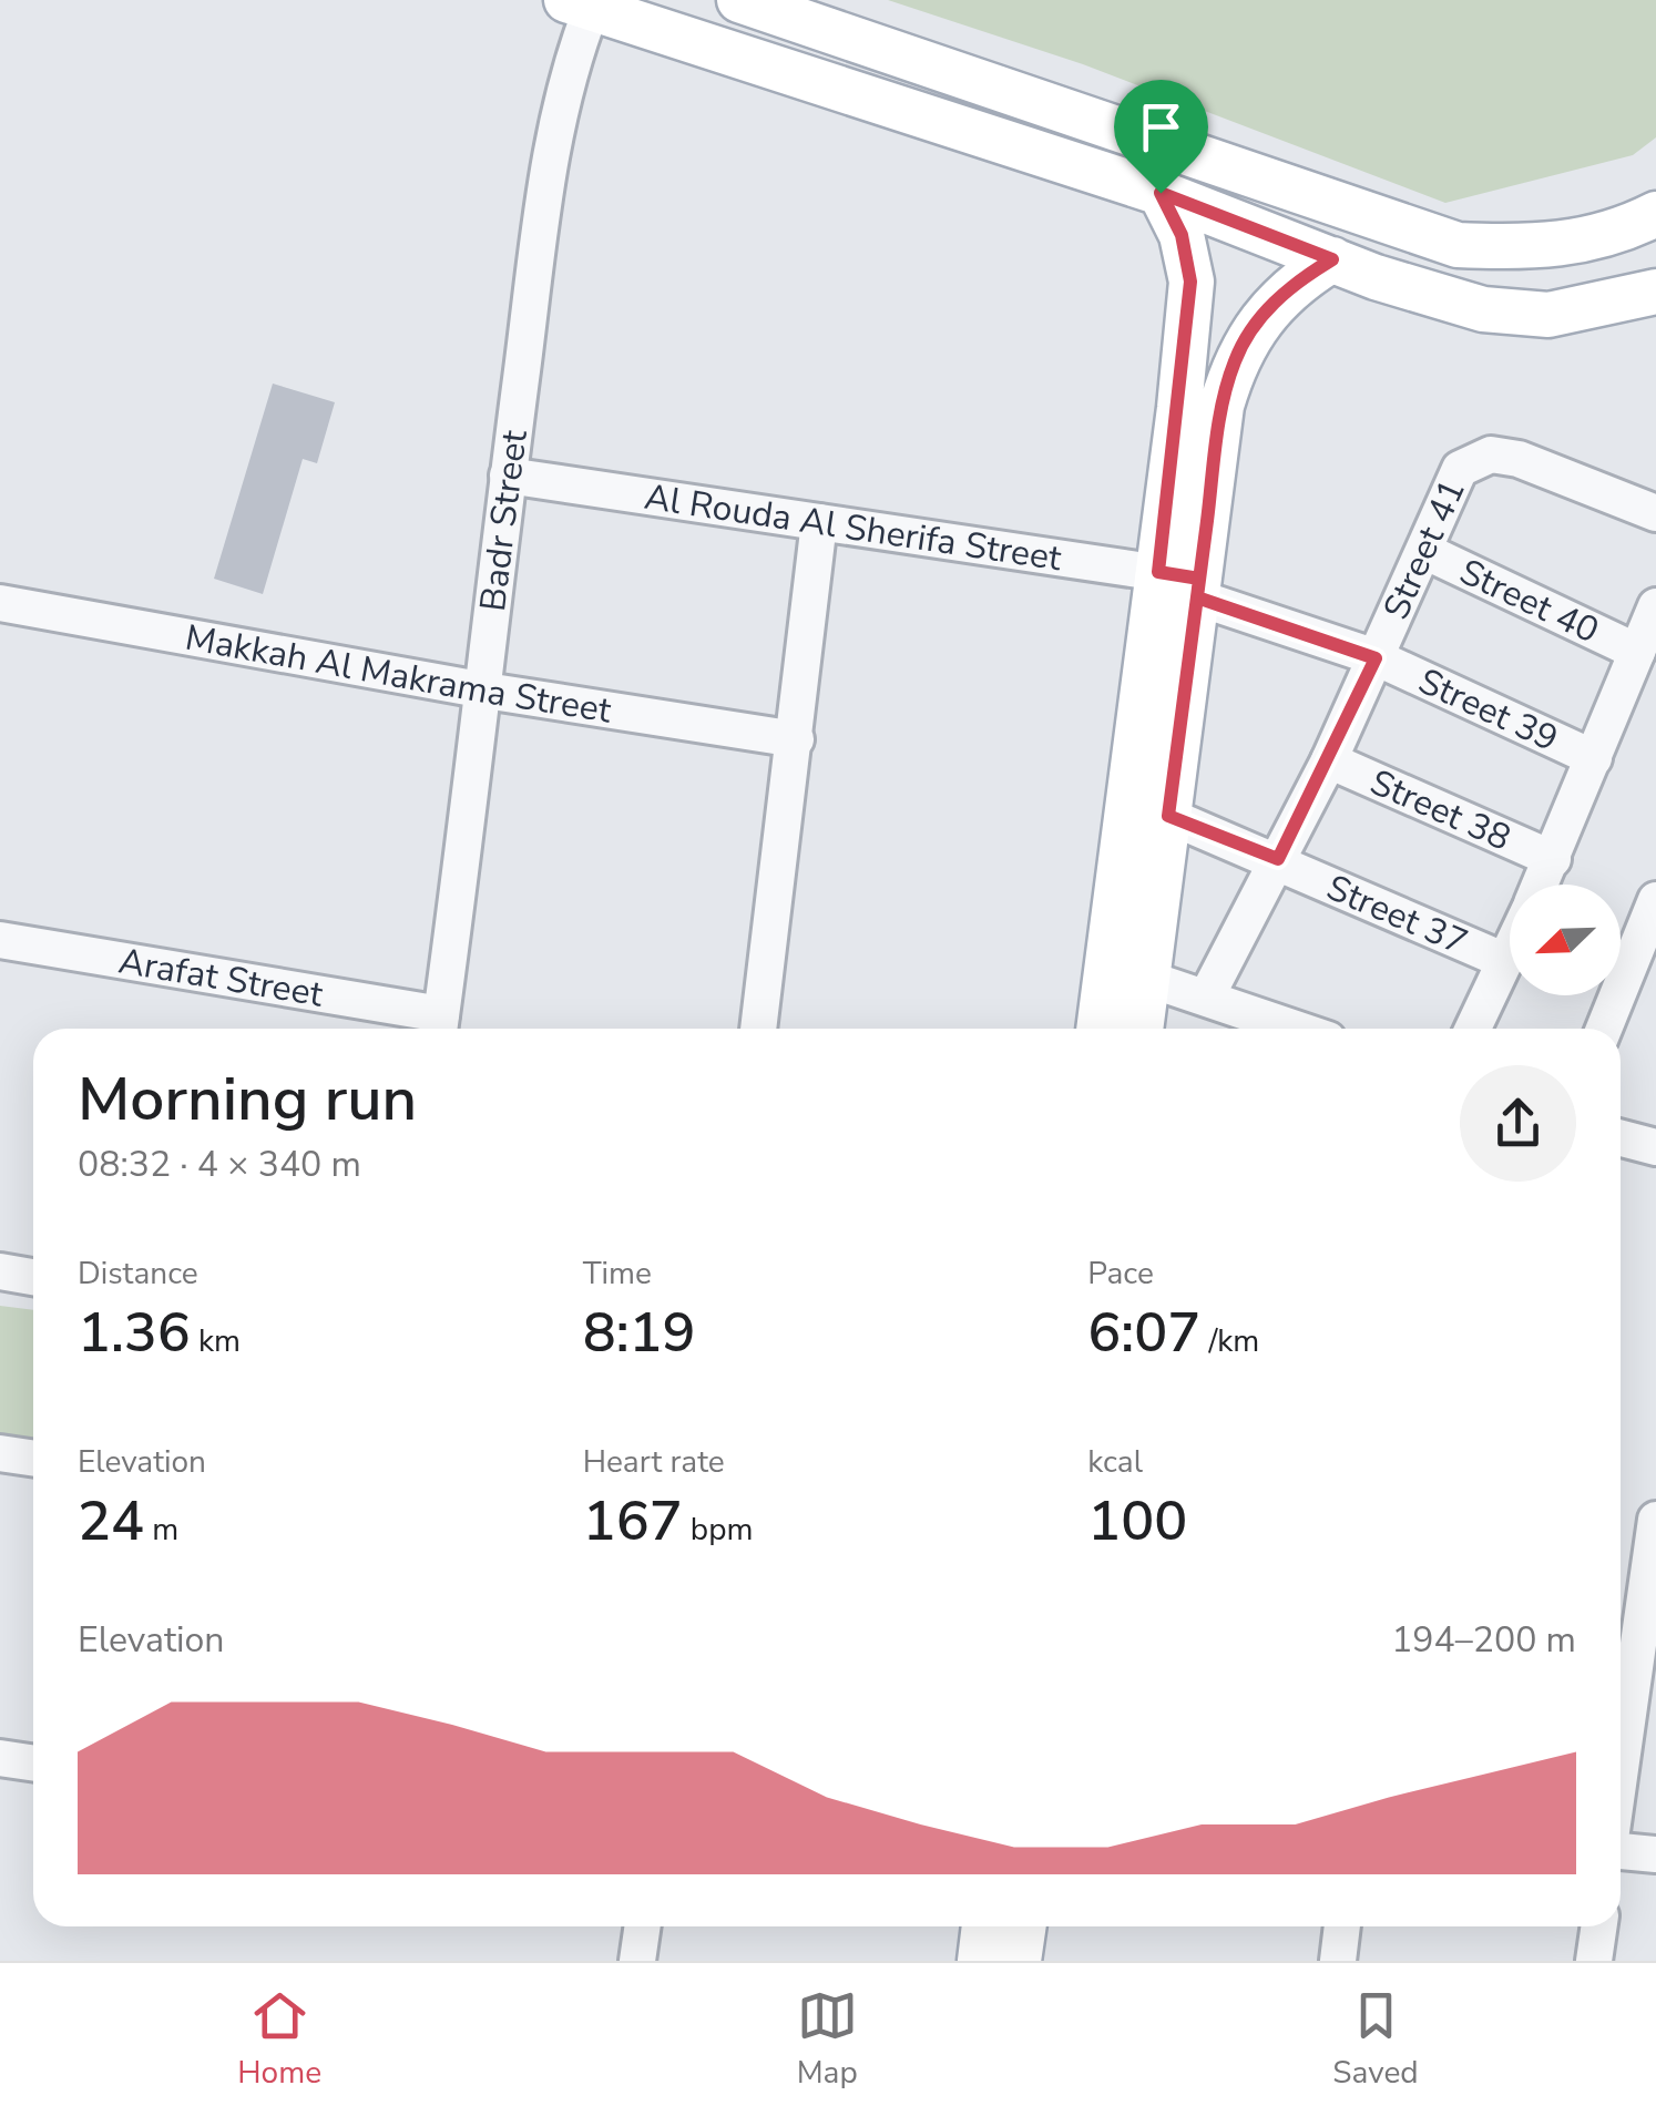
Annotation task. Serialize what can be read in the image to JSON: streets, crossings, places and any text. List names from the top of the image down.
{
  "streets": {
    "street": [
      "Badr Street",
      "Al Rouda Al Sherifa Street",
      "Street 41",
      "Street 40",
      "Makkah Al Makrama Street",
      "Street 39",
      "Street 38",
      "Street 37",
      "Arafat Street"
    ]
  },
  "crossings": [
    ["Badr Street", "Al Rouda Al Sherifa Street"],
    ["Badr Street", "Makkah Al Makrama Street"],
    ["Badr Street", "Arafat Street"],
    ["Al Rouda Al Sherifa Street", "Street 39"],
    ["Street 41", "Street 40"],
    ["Street 41", "Street 39"],
    ["Street 41", "Street 38"],
    ["Street 41", "Street 37"]
  ],
  "north": "bottom left",
  "page": {
    "heading": ["Morning run", "08:32 · 4 × 340 m"],
    "stats": [
      ["Distance", "1.36 km"],
      ["Time", "8:19"],
      ["Pace", "6:07 /km"],
      ["Elevation", "24 m"],
      ["Heart rate", "167 bpm"],
      ["kcal", "100"]
    ],
    "chart": ["Elevation", "194–200 m"],
    "tabs": ["Home", "Map", "Saved"]
  }
}
